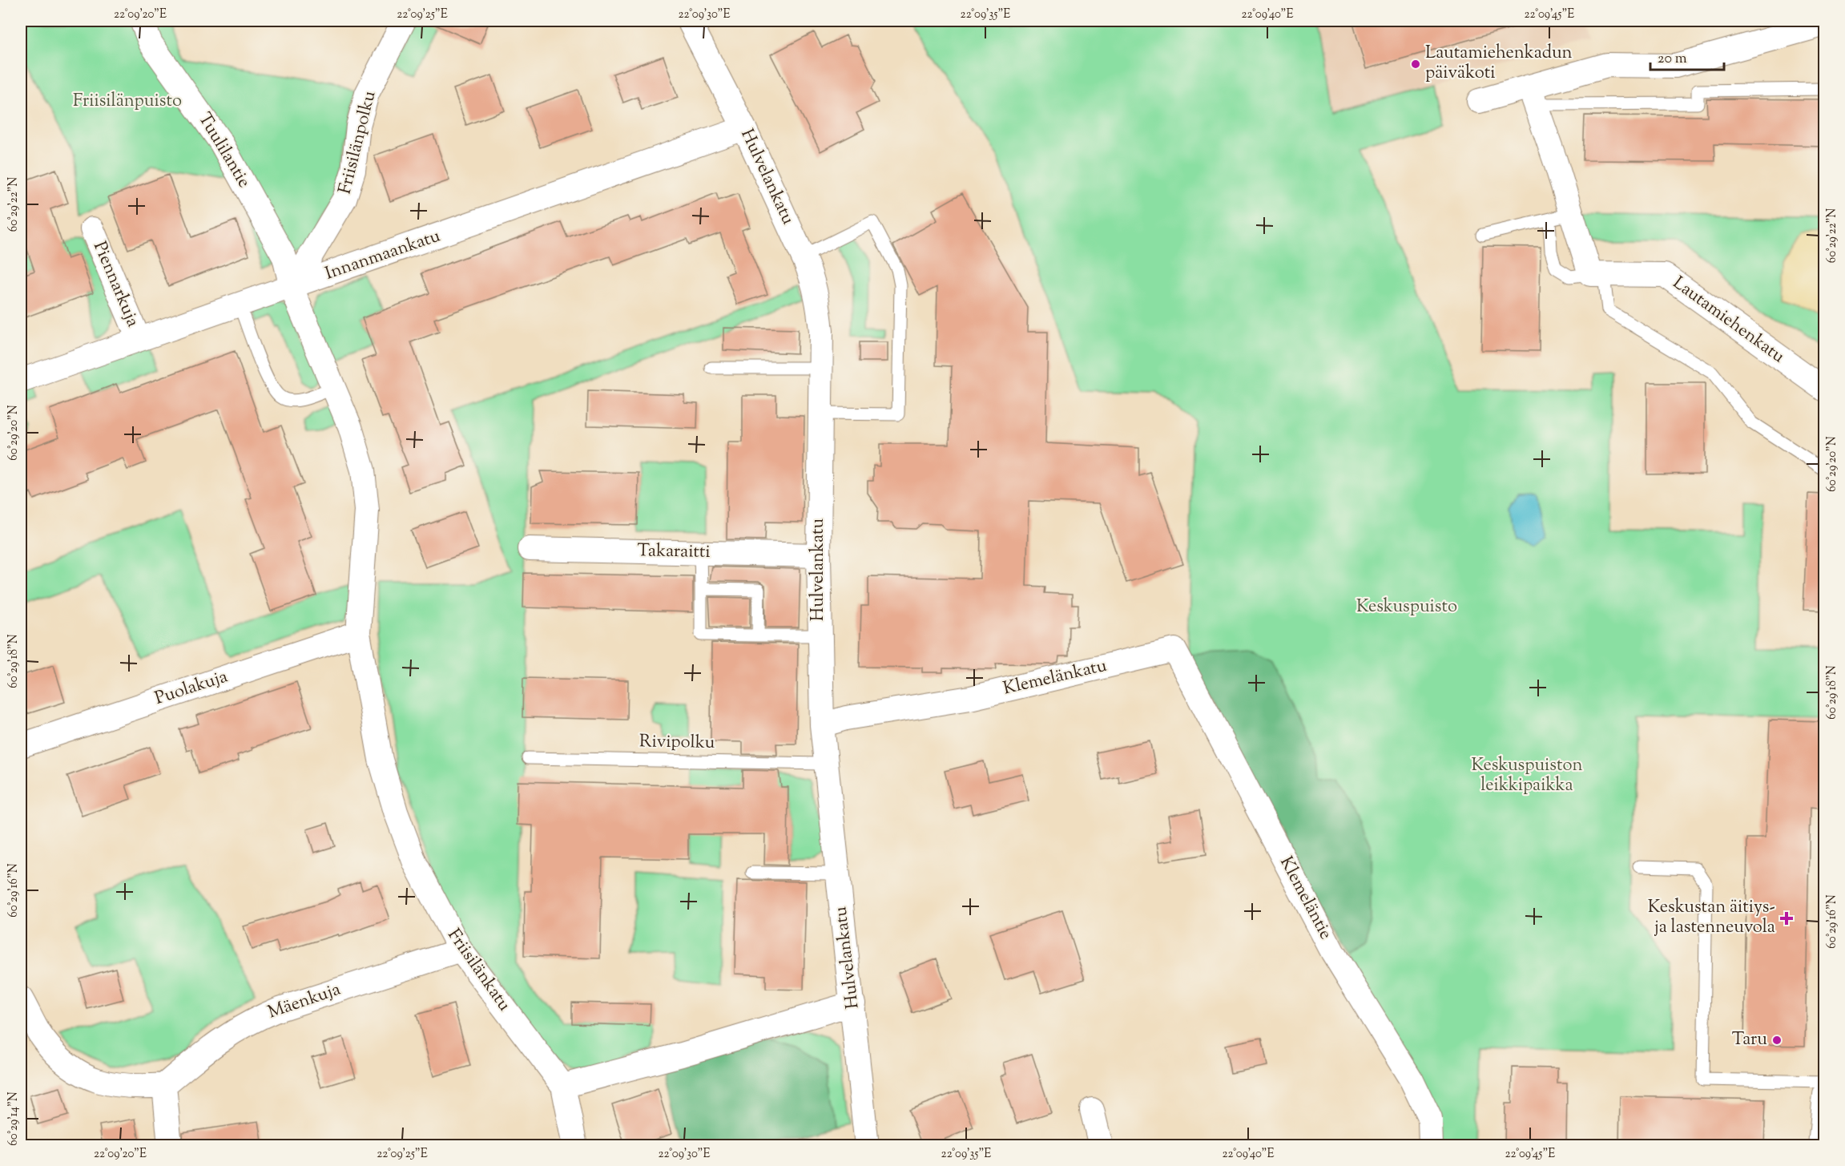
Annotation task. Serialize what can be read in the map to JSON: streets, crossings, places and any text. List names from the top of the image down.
{
  "streets": {
    "street": [
      "Friisilänpolku",
      "Tuulilantie",
      "Hulvelankatu",
      "Innanmaankatu",
      "Piennarkuja",
      "Lautamiehenkatu",
      "Takaraitti",
      "Klemelänkatu",
      "Puolakuja",
      "Klemeläntie",
      "Friisilänkatu",
      "Mäenkuja"
    ],
    "lane": ["Rivipolku"]
  },
  "crossings": [
    ["Friisilänpolku", "Tuulilantie"],
    ["Friisilänpolku", "Innanmaankatu"],
    ["Tuulilantie", "Innanmaankatu"],
    ["Tuulilantie", "Friisilänkatu"],
    ["Hulvelankatu", "Innanmaankatu"],
    ["Hulvelankatu", "Takaraitti"],
    ["Hulvelankatu", "Klemelänkatu"],
    ["Hulvelankatu", "Rivipolku"],
    ["Innanmaankatu", "Piennarkuja"],
    ["Klemelänkatu", "Klemeläntie"],
    ["Puolakuja", "Friisilänkatu"],
    ["Friisilänkatu", "Mäenkuja"]
  ],
  "parks": ["Friisilänpuisto", "Keskuspuisto", "Keskuspuiston leikkipaikka"],
  "places": {
    "other": ["Lautamiehenkadun päiväkoti", "Taru"],
    "health": ["Keskustan äitiys- ja lastenneuvola"]
  },
  "scale_bar": "20 m",
  "coordinates": [
    "22°09'20\"E",
    "22°09'25\"E",
    "22°09'30\"E",
    "22°09'35\"E",
    "22°09'40\"E",
    "22°09'45\"E",
    "60°29'22\"N",
    "60°29'20\"N",
    "60°29'18\"N",
    "60°29'16\"N",
    "60°29'14\"N"
  ]
}
